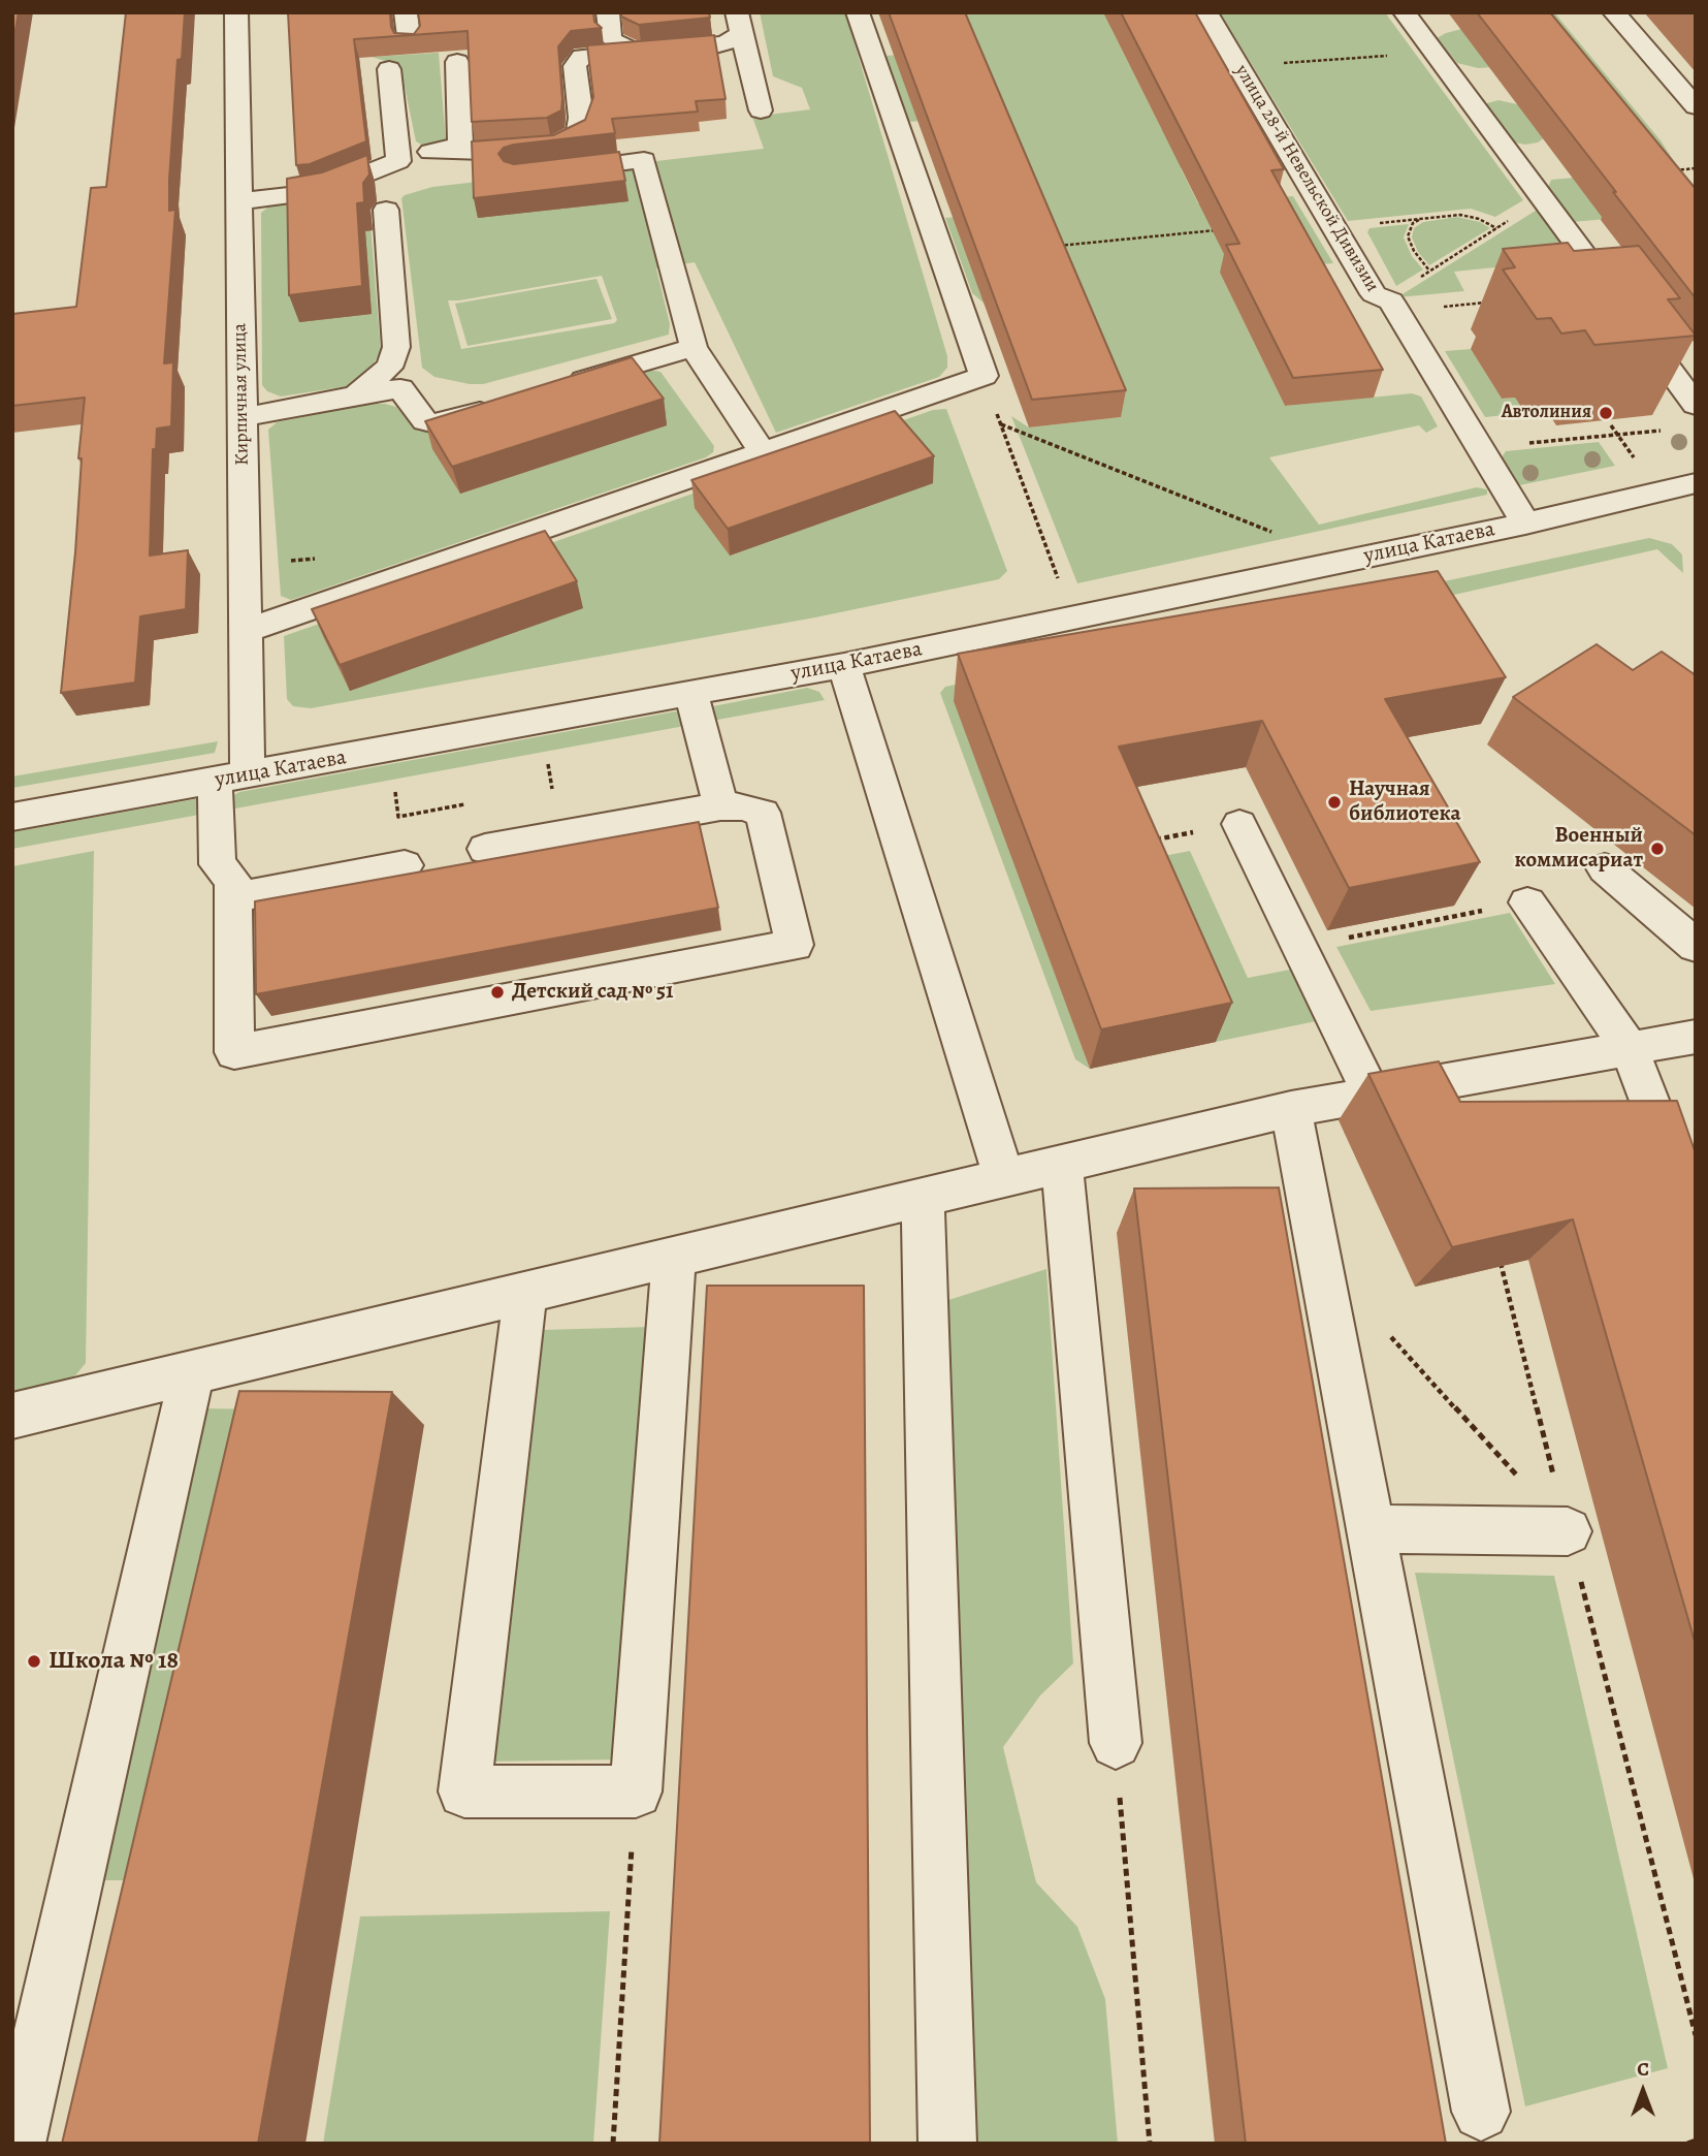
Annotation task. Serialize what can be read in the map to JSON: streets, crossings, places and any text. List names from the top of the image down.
{
  "streets": {
    "street": ["улица 28-й Невельской Дивизии", "Кирпичная улица", "улица Катаева"]
  },
  "crossings": [
    ["улица 28-й Невельской Дивизии", "улица Катаева"],
    ["Кирпичная улица", "улица Катаева"]
  ],
  "places": [
    "Автолиния",
    "Научная библиотека",
    "Военный коммисариат",
    "Детский сад № 51",
    "Школа № 18"
  ],
  "north": "top"
}
